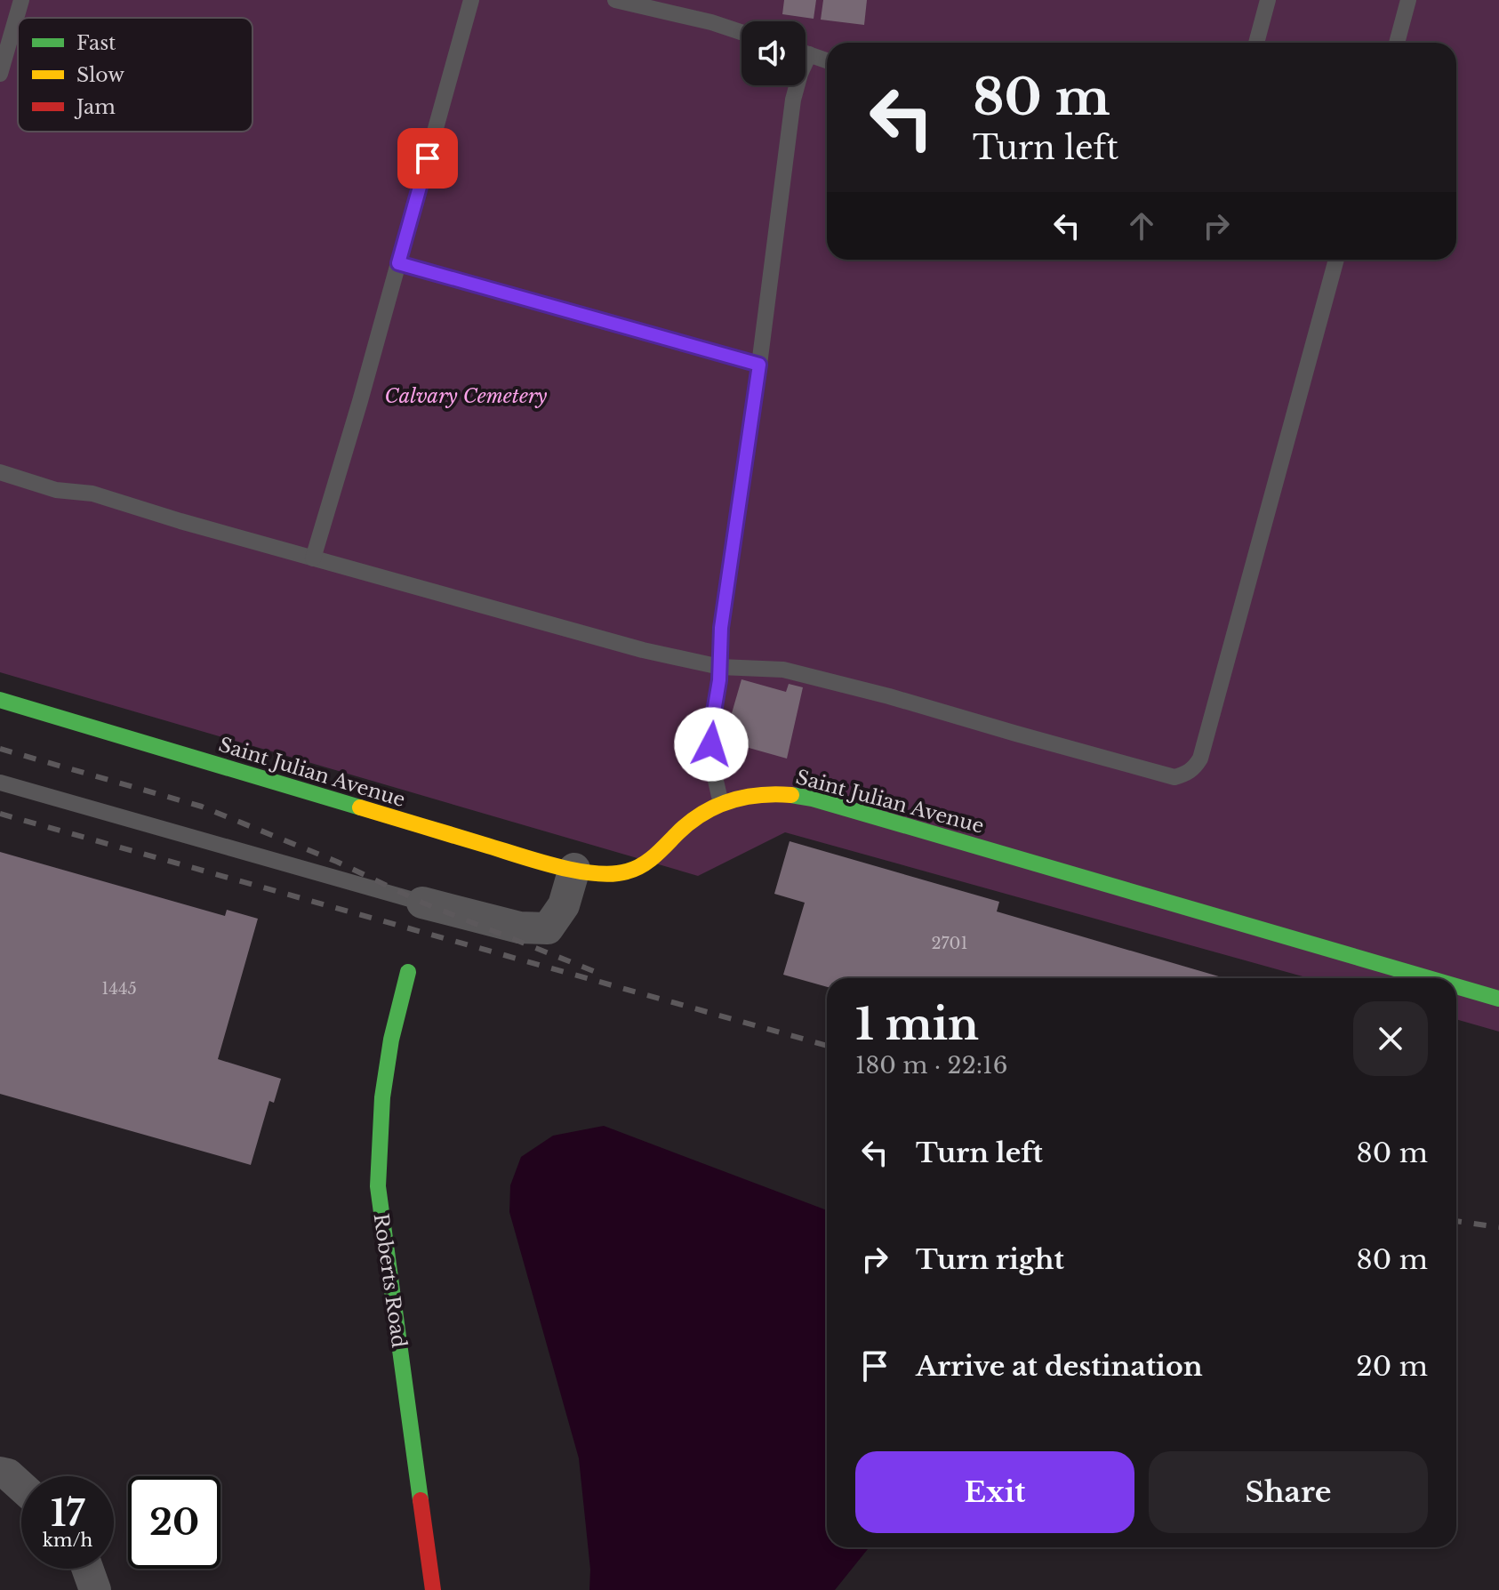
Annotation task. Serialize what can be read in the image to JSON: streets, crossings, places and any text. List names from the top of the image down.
{
  "streets": {
    "street": ["Saint Julian Avenue", "Roberts Road"]
  },
  "parks": ["Calvary Cemetery"],
  "house_numbers": ["2701", "1445"],
  "legend": ["Fast", "Slow", "Jam"],
  "page": {
    "turn": ["80 m", "Turn left"],
    "heading": ["1 min", "180 m · 22:16"],
    "list": [
      {
        "name": "Turn left",
        "value": "80 m"
      },
      {
        "name": "Turn right",
        "value": "80 m"
      },
      {
        "name": "Arrive at destination",
        "value": "20 m"
      }
    ],
    "buttons": ["Exit", "Share"],
    "speed": "17 km/h",
    "limit": "20"
  }
}
